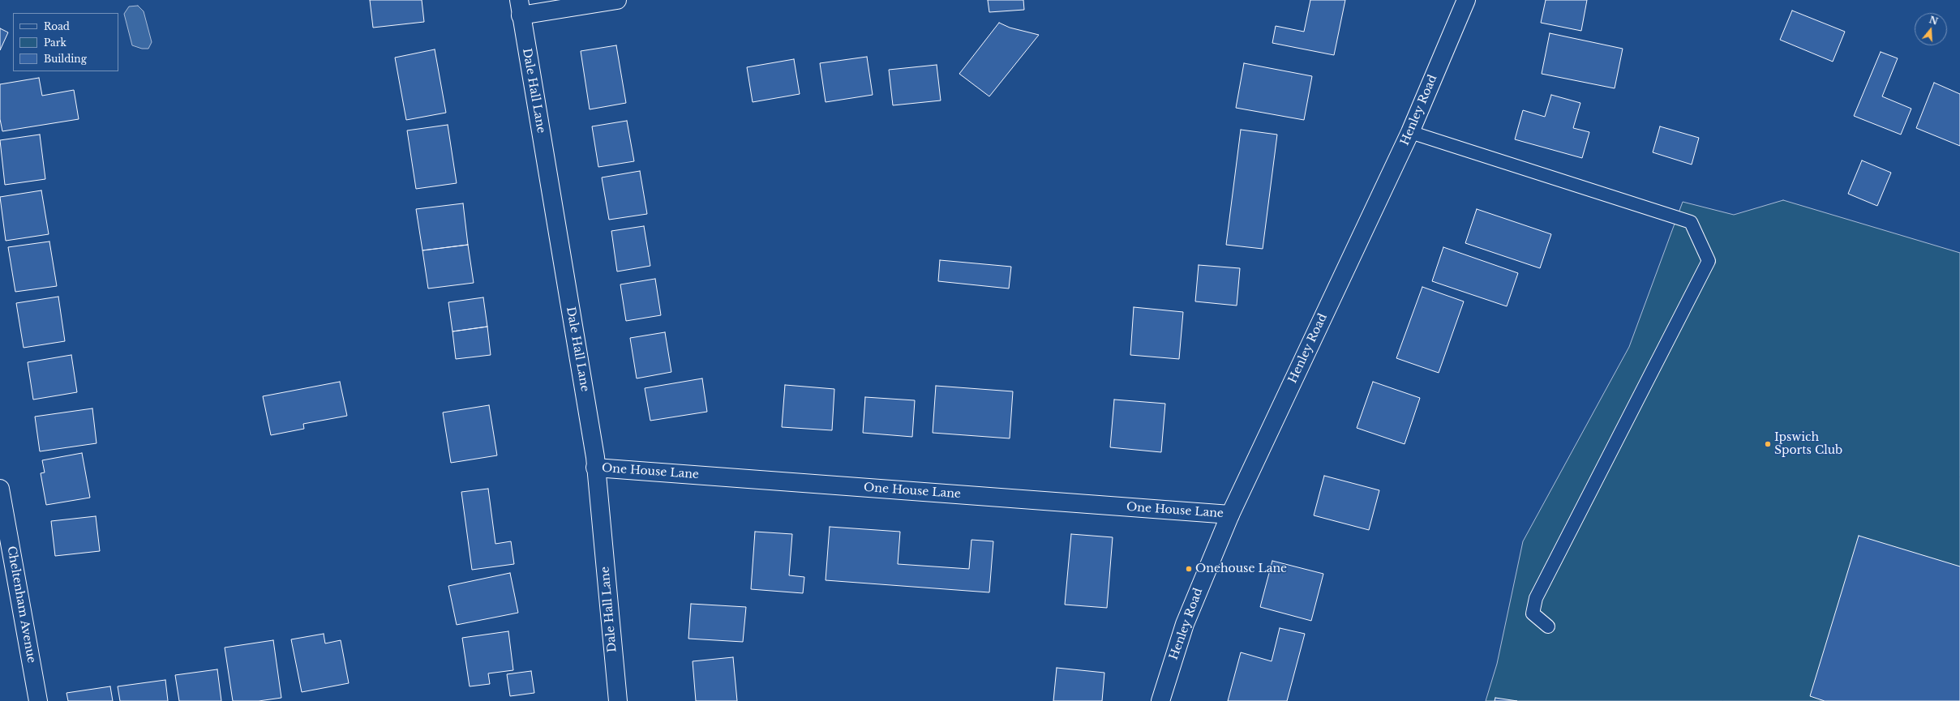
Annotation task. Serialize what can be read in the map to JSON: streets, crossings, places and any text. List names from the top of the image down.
{
  "streets": {
    "street": [
      "Dale Hall Lane",
      "Henley Road",
      "One House Lane",
      "Cheltenham Avenue"
    ]
  },
  "crossings": [
    ["Dale Hall Lane", "One House Lane"],
    ["Henley Road", "One House Lane"]
  ],
  "places": ["Ipswich Sports Club", "Onehouse Lane"],
  "legend": ["Road", "Park", "Building"],
  "north": "top"
}
